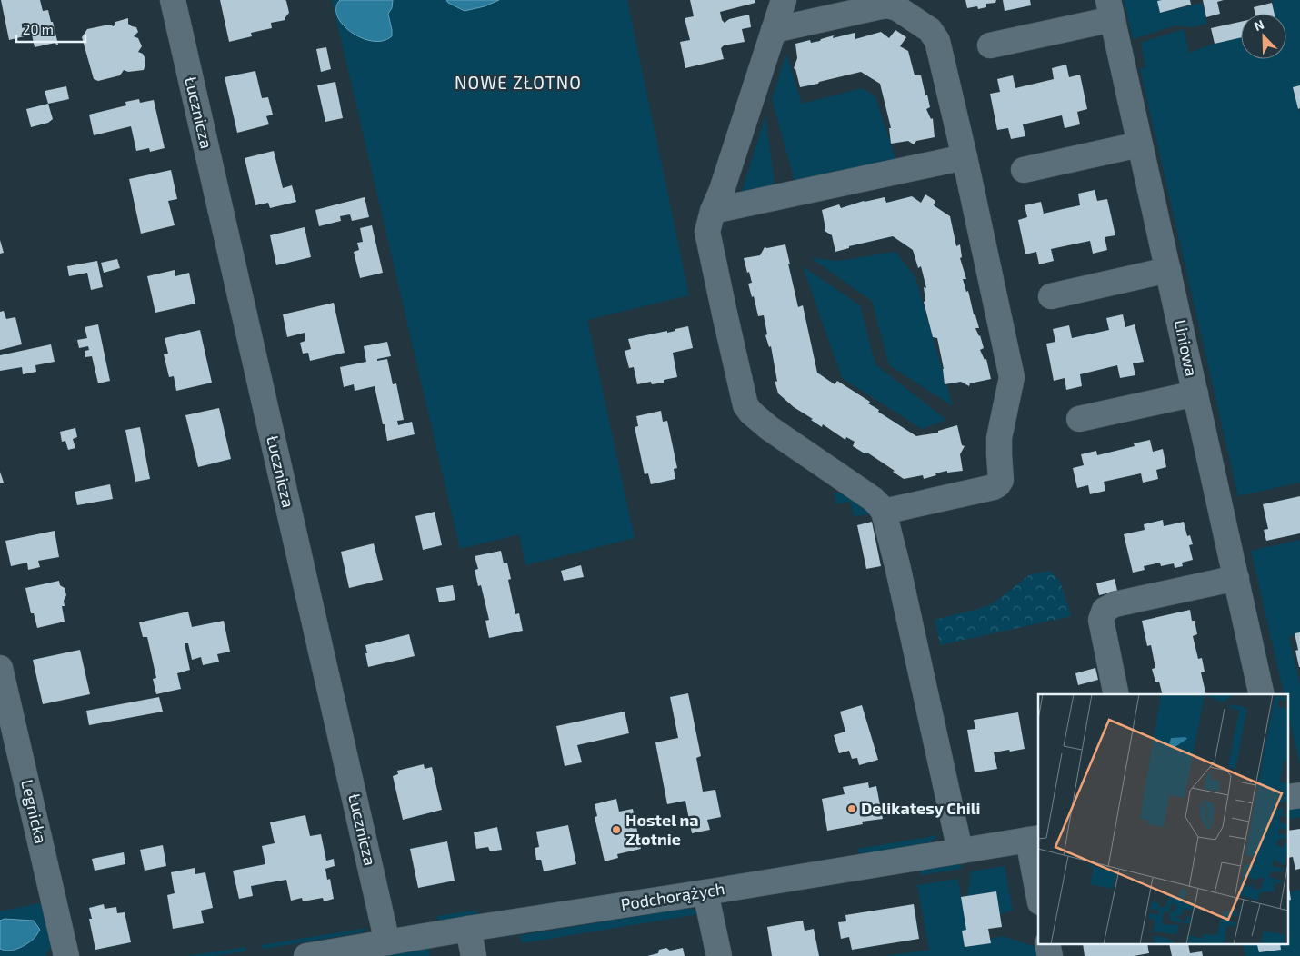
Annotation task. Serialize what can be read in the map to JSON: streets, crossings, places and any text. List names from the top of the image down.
{
  "streets": {
    "street": [
      "Łucznicza",
      "Liniowa",
      "Legnicka",
      "Podchorążych"
    ]
  },
  "crossings": [
    ["Łucznicza", "Podchorążych"]
  ],
  "districts": ["NOWE ZŁOTNO"],
  "places": ["Delikatesy Chili", "Hostel na Złotnie"],
  "scale_bar": "20 m",
  "north": "top left"
}
